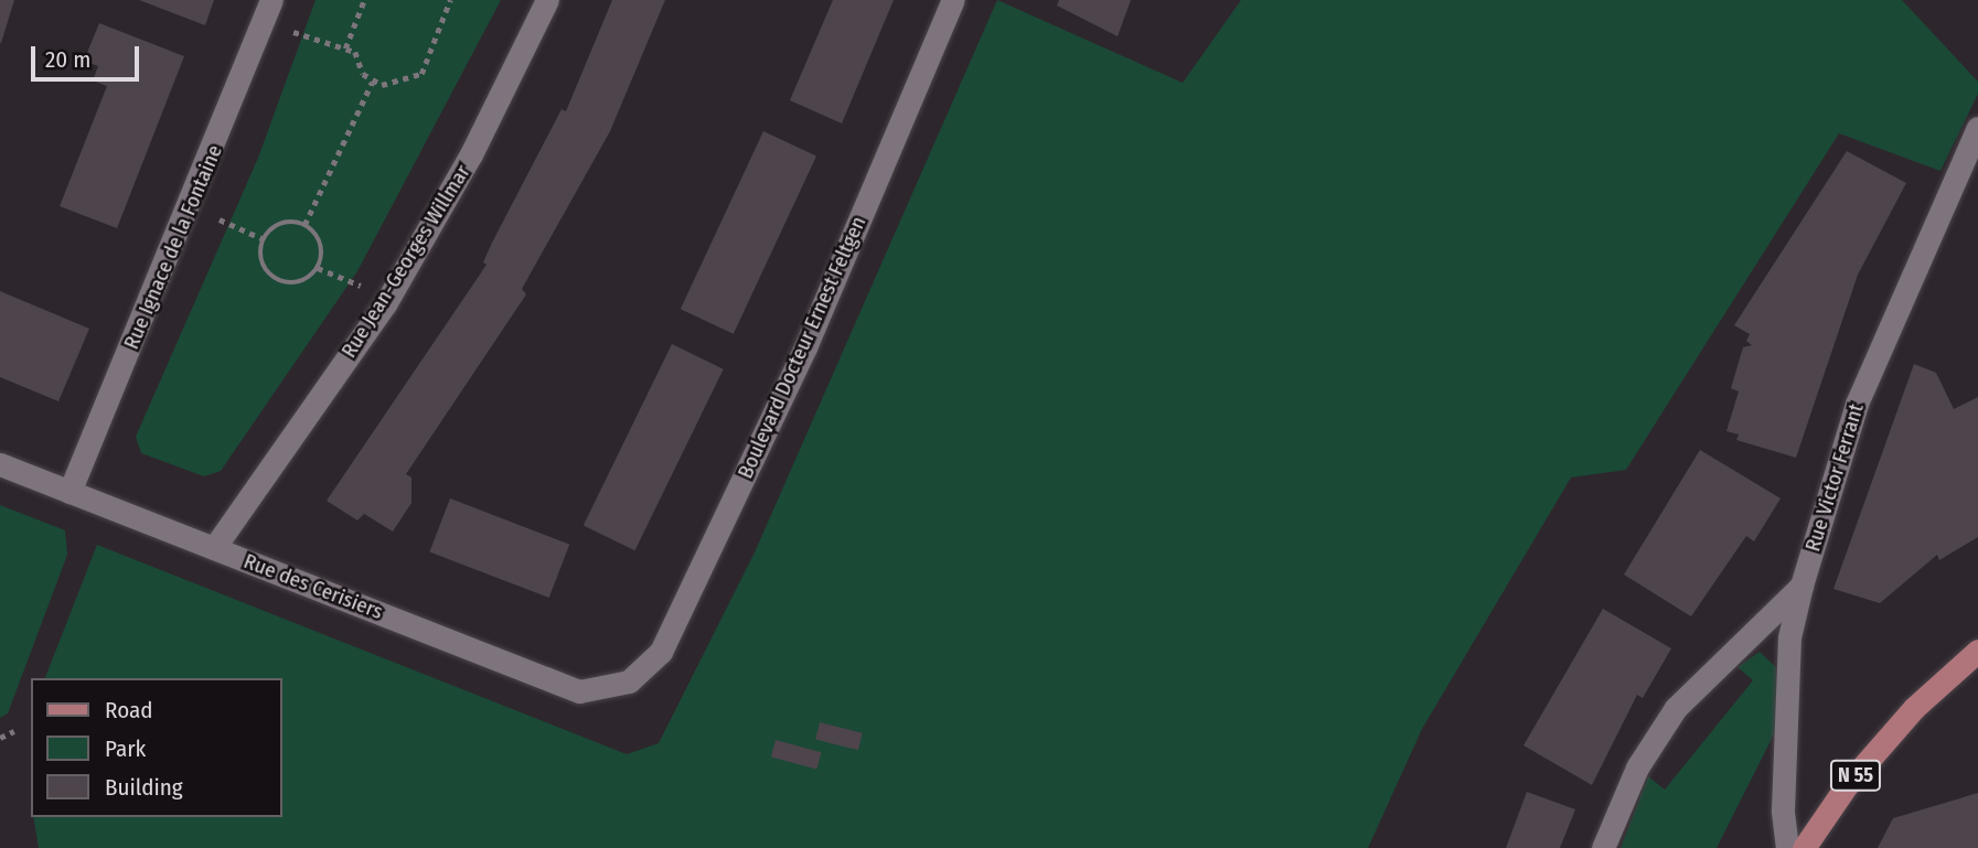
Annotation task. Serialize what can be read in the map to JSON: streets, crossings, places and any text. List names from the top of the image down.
{
  "streets": {
    "main road": ["N 55"],
    "street": [
      "Rue Ignace de la Fontaine",
      "Rue Jean-Georges Willmar",
      "Boulevard Docteur Ernest Feltgen",
      "Rue Victor Ferrant",
      "Rue des Cerisiers"
    ]
  },
  "crossings": [
    ["Rue Ignace de la Fontaine", "Rue des Cerisiers"],
    ["Rue Jean-Georges Willmar", "Rue des Cerisiers"],
    ["Boulevard Docteur Ernest Feltgen", "Rue des Cerisiers"]
  ],
  "legend": ["Road", "Park", "Building"],
  "scale_bar": "20 m"
}
